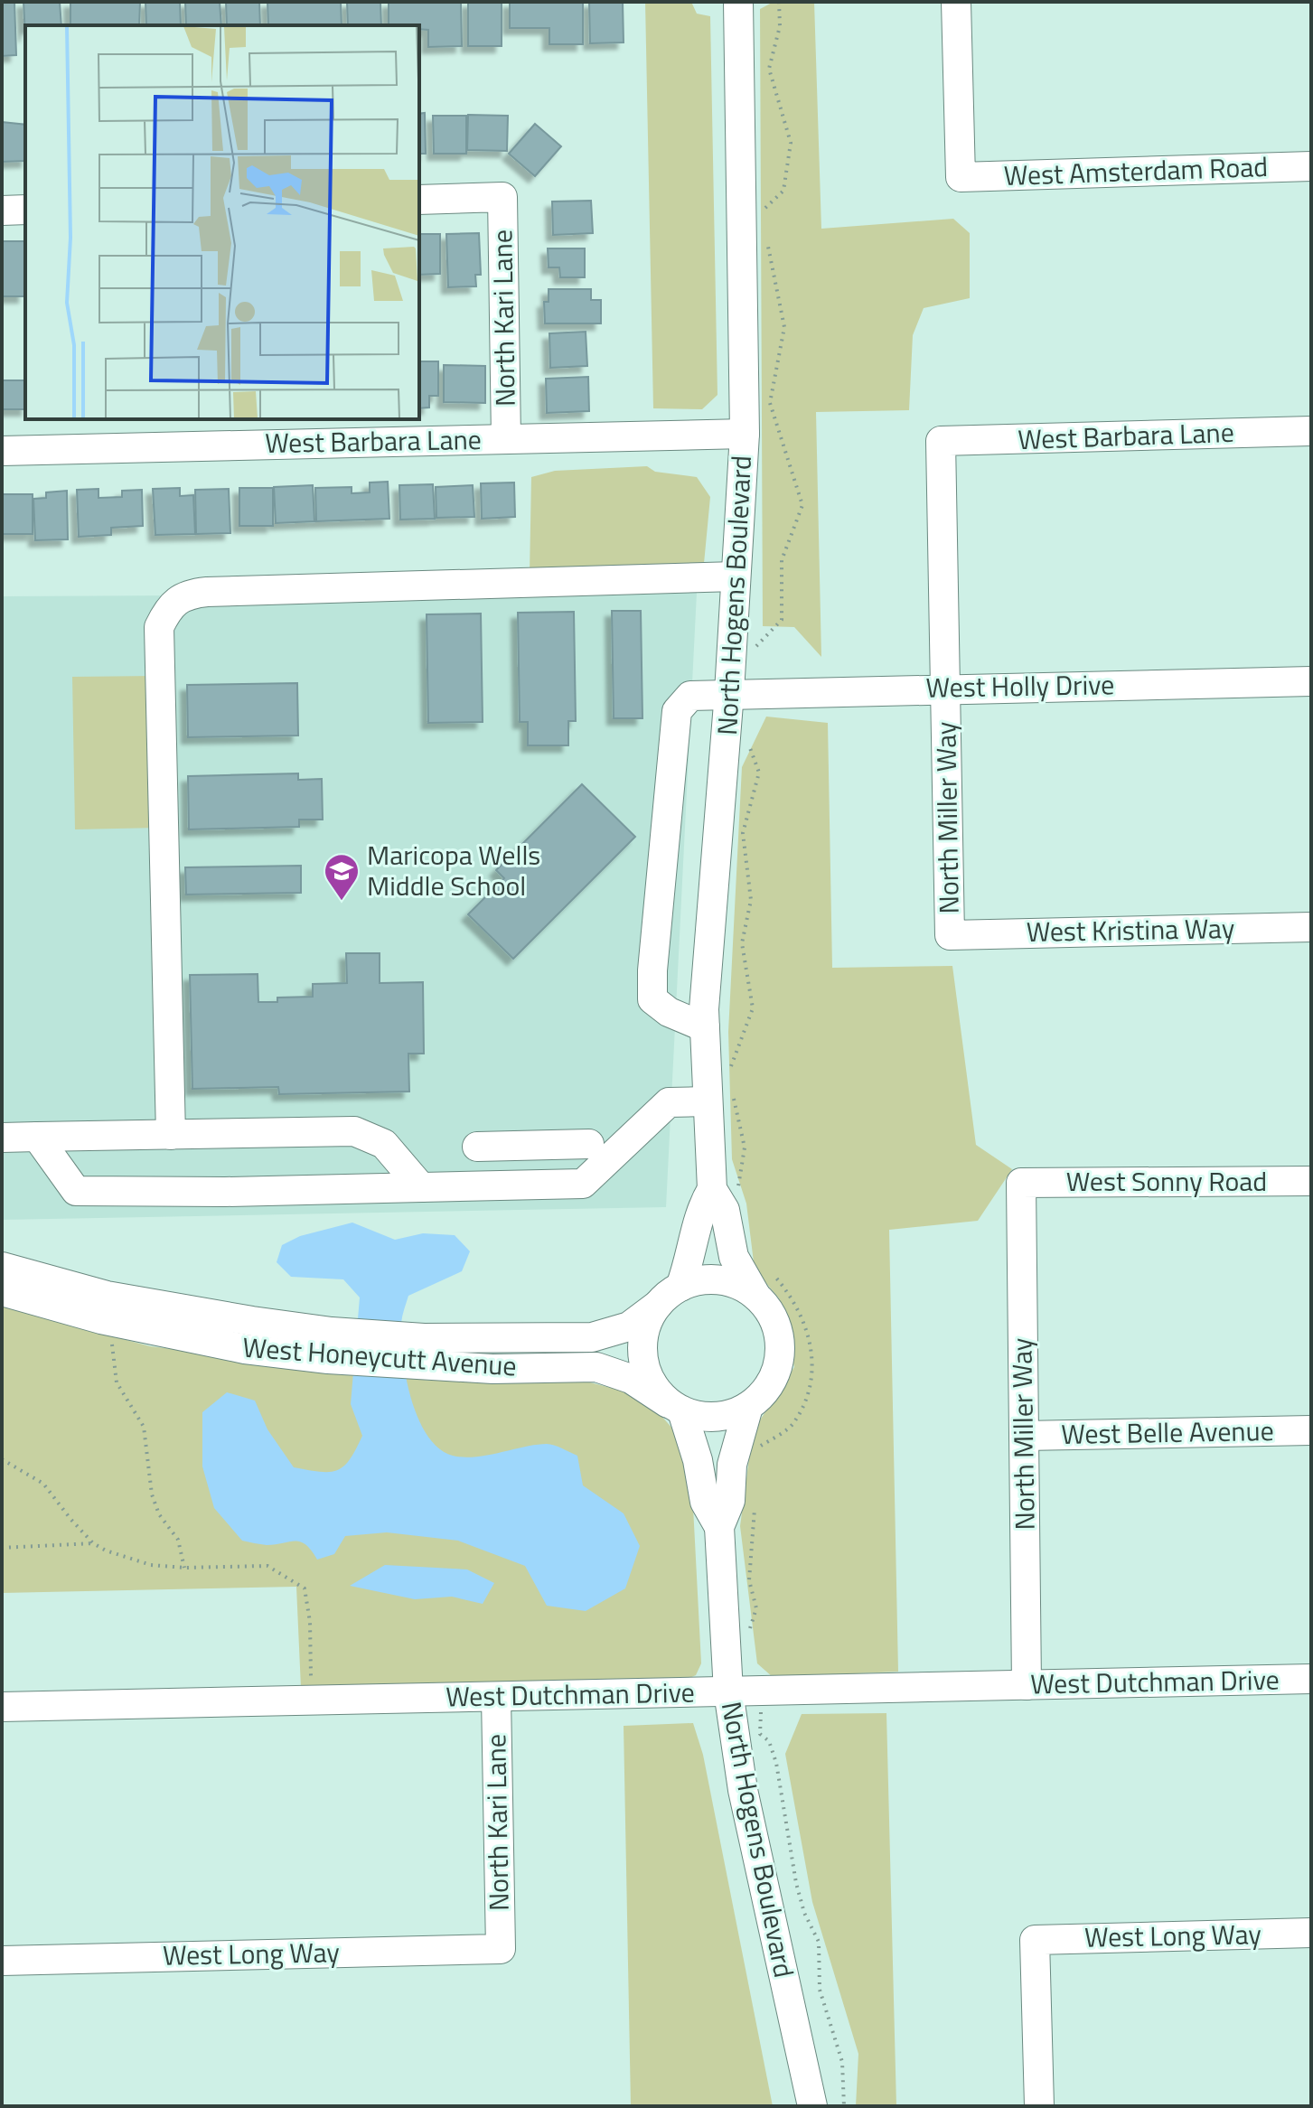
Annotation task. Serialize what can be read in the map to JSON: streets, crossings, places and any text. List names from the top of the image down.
{
  "streets": {
    "street": [
      "West Amsterdam Road",
      "North Kari Lane",
      "West Barbara Lane",
      "North Hogens Boulevard",
      "West Holly Drive",
      "North Miller Way",
      "West Kristina Way",
      "West Sonny Road",
      "West Honeycutt Avenue",
      "West Belle Avenue",
      "West Dutchman Drive",
      "West Long Way"
    ]
  },
  "crossings": [
    ["North Kari Lane", "West Barbara Lane"],
    ["North Kari Lane", "West Dutchman Drive"],
    ["North Kari Lane", "West Long Way"],
    ["West Barbara Lane", "North Hogens Boulevard"],
    ["West Barbara Lane", "North Miller Way"],
    ["North Hogens Boulevard", "West Holly Drive"],
    ["North Hogens Boulevard", "West Honeycutt Avenue"],
    ["North Hogens Boulevard", "West Dutchman Drive"],
    ["West Holly Drive", "North Miller Way"],
    ["North Miller Way", "West Kristina Way"],
    ["North Miller Way", "West Sonny Road"],
    ["North Miller Way", "West Belle Avenue"],
    ["North Miller Way", "West Dutchman Drive"]
  ],
  "places": {
    "school or university": ["Maricopa Wells Middle School"]
  }
}
